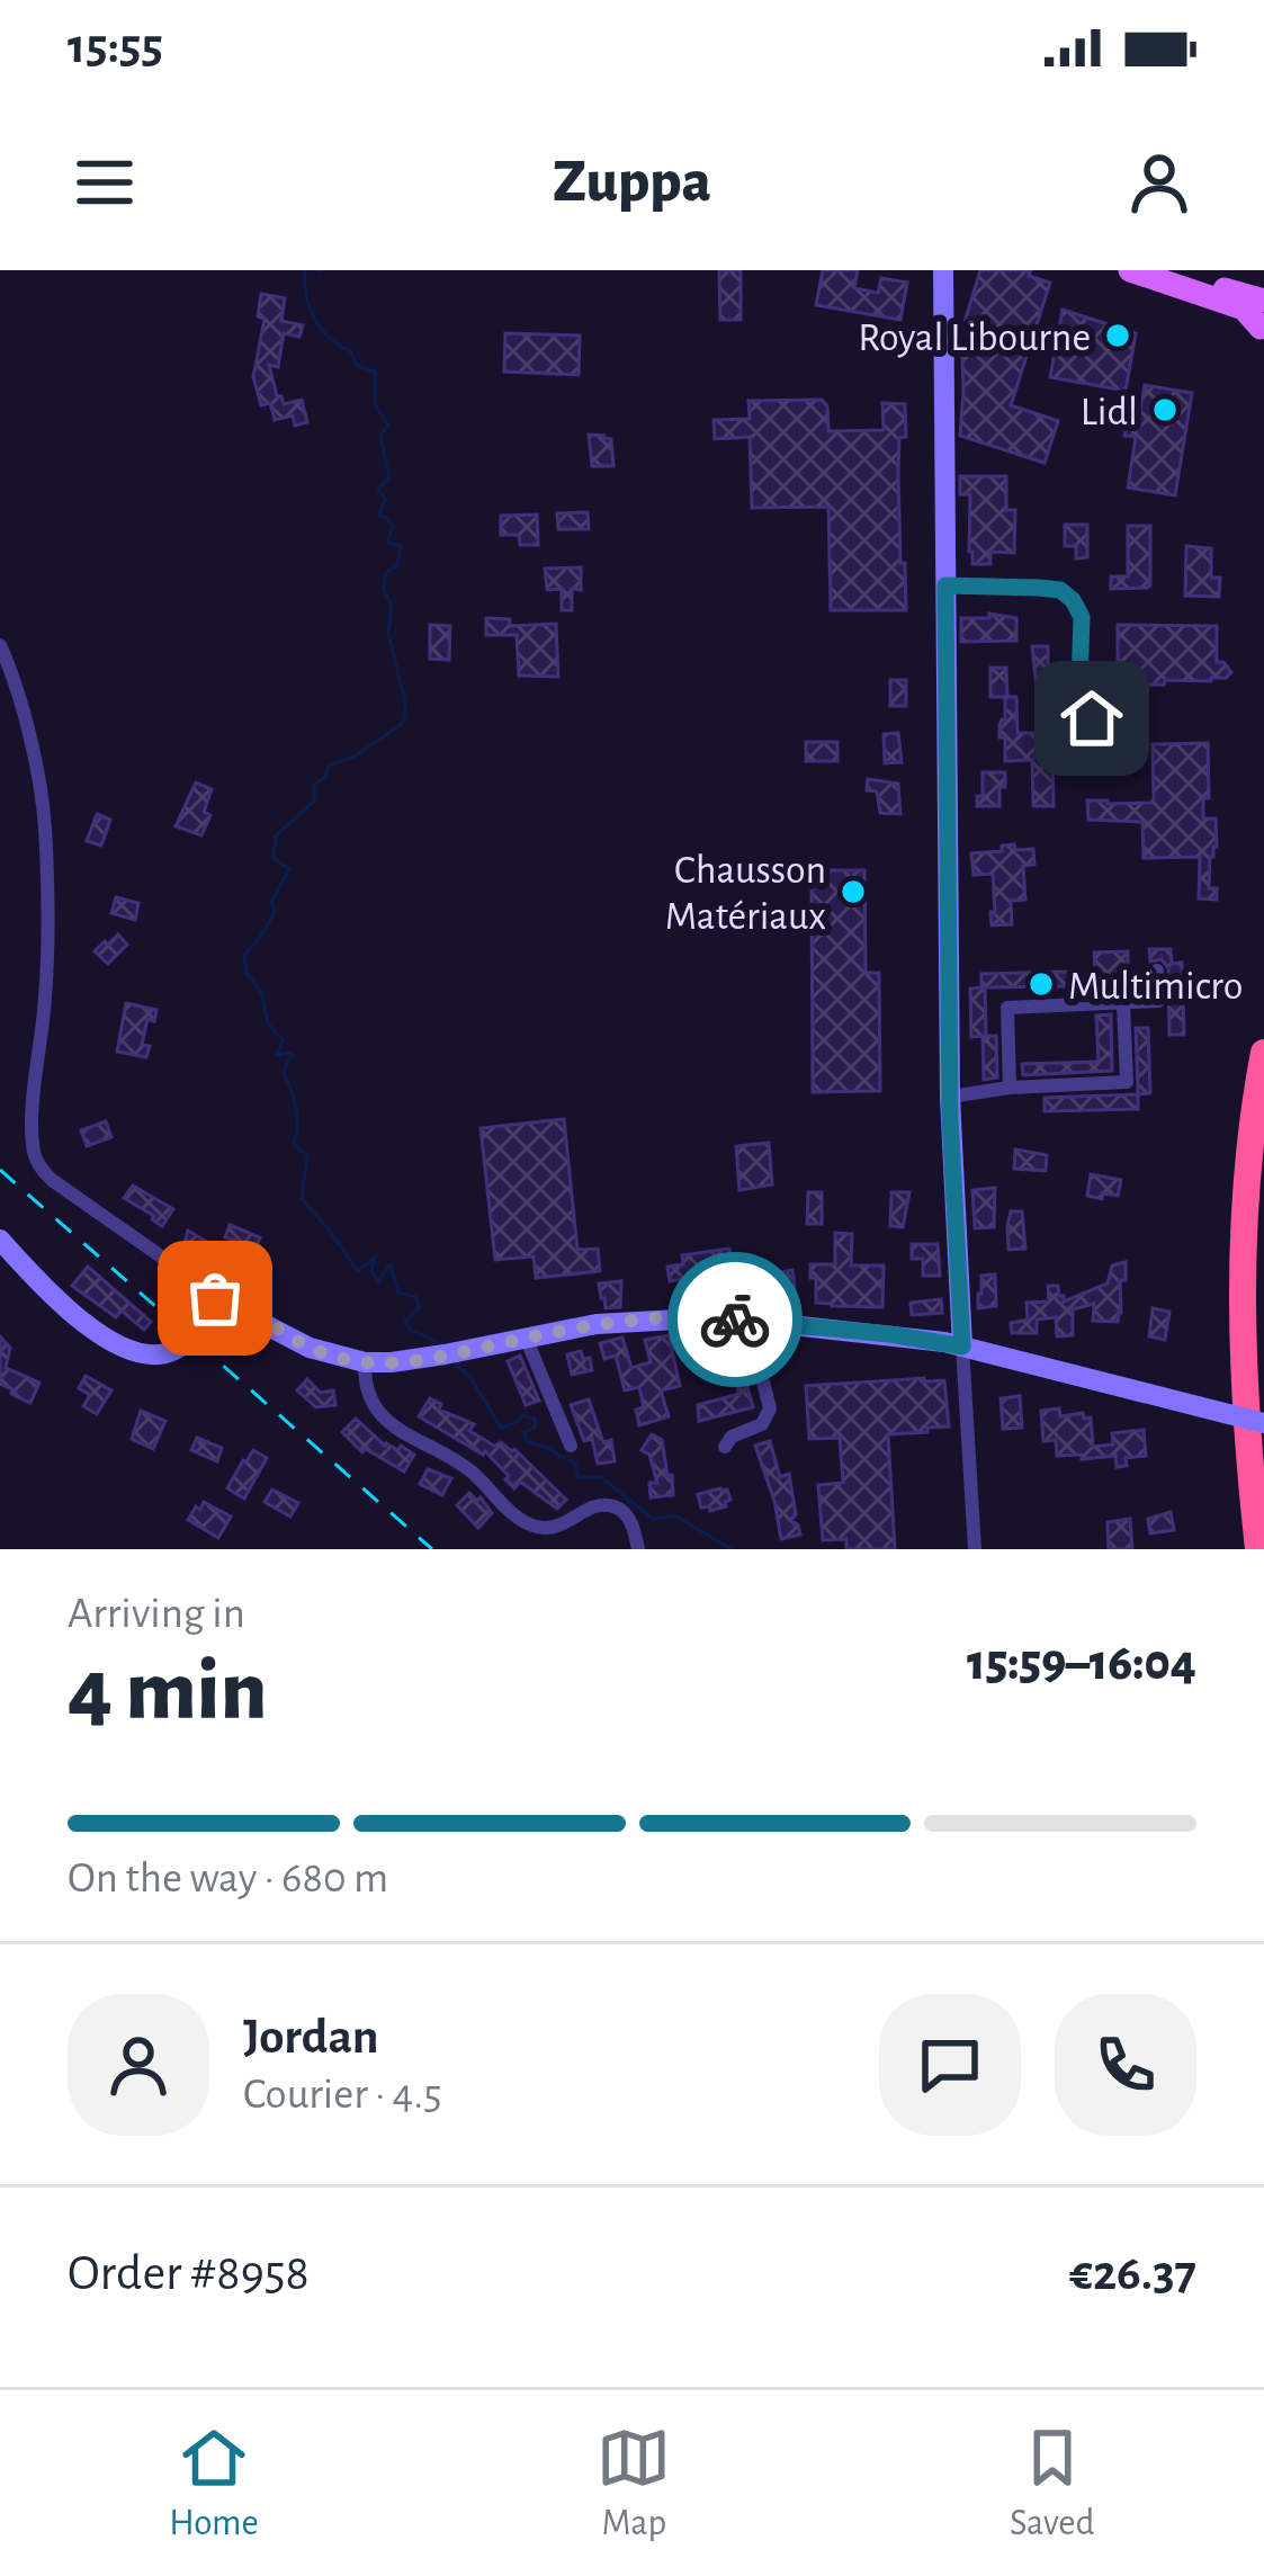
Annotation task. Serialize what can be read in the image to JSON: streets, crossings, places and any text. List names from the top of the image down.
{
  "places": [
    "Royal Libourne",
    "Lidl",
    "Chausson Matériaux",
    "Multimicro"
  ],
  "page": {
    "status": "15:55",
    "header": "Zuppa",
    "heading": ["4 min", "Arriving in", "15:59–16:04"],
    "panel": [
      "Jordan",
      "Courier · 4.5",
      "Order #8958",
      "€26.37"
    ],
    "bar": "On the way · 680 m",
    "tabs": ["Home", "Map", "Saved"]
  }
}
